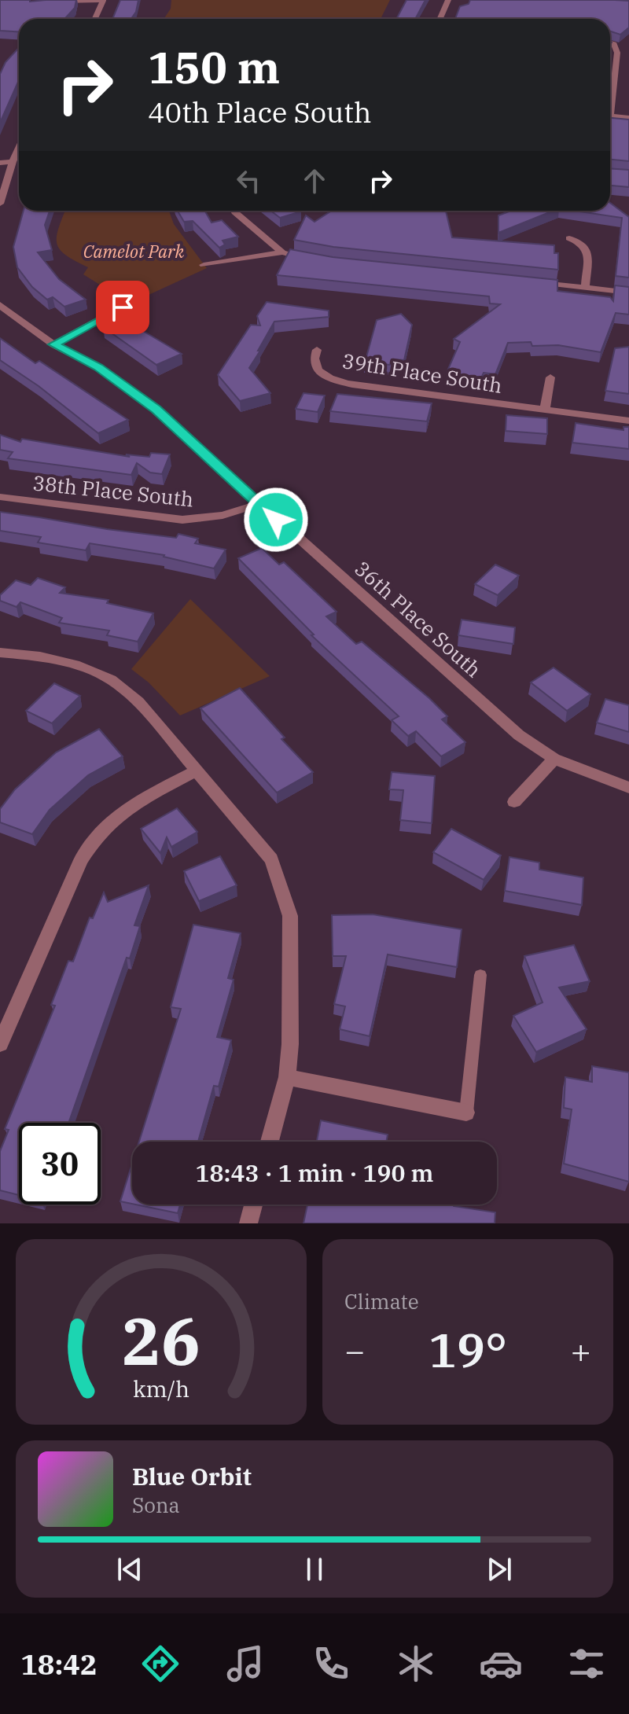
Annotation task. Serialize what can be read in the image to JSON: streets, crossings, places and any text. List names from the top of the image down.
{
  "streets": {
    "street": ["39th Place South", "38th Place South", "36th Place South"]
  },
  "crossings": [
    ["38th Place South", "36th Place South"]
  ],
  "parks": ["Camelot Park"],
  "page": {
    "turn": ["150 m", "40th Place South"],
    "limit": "30",
    "trip": "18:43 · 1 min · 190 m",
    "tile": "Climate",
    "heat": ["−", "19°", "+"],
    "song": ["Blue Orbit", "Sona"],
    "tabs": "18:42",
    "gauge": ["26", "km/h"]
  }
}
